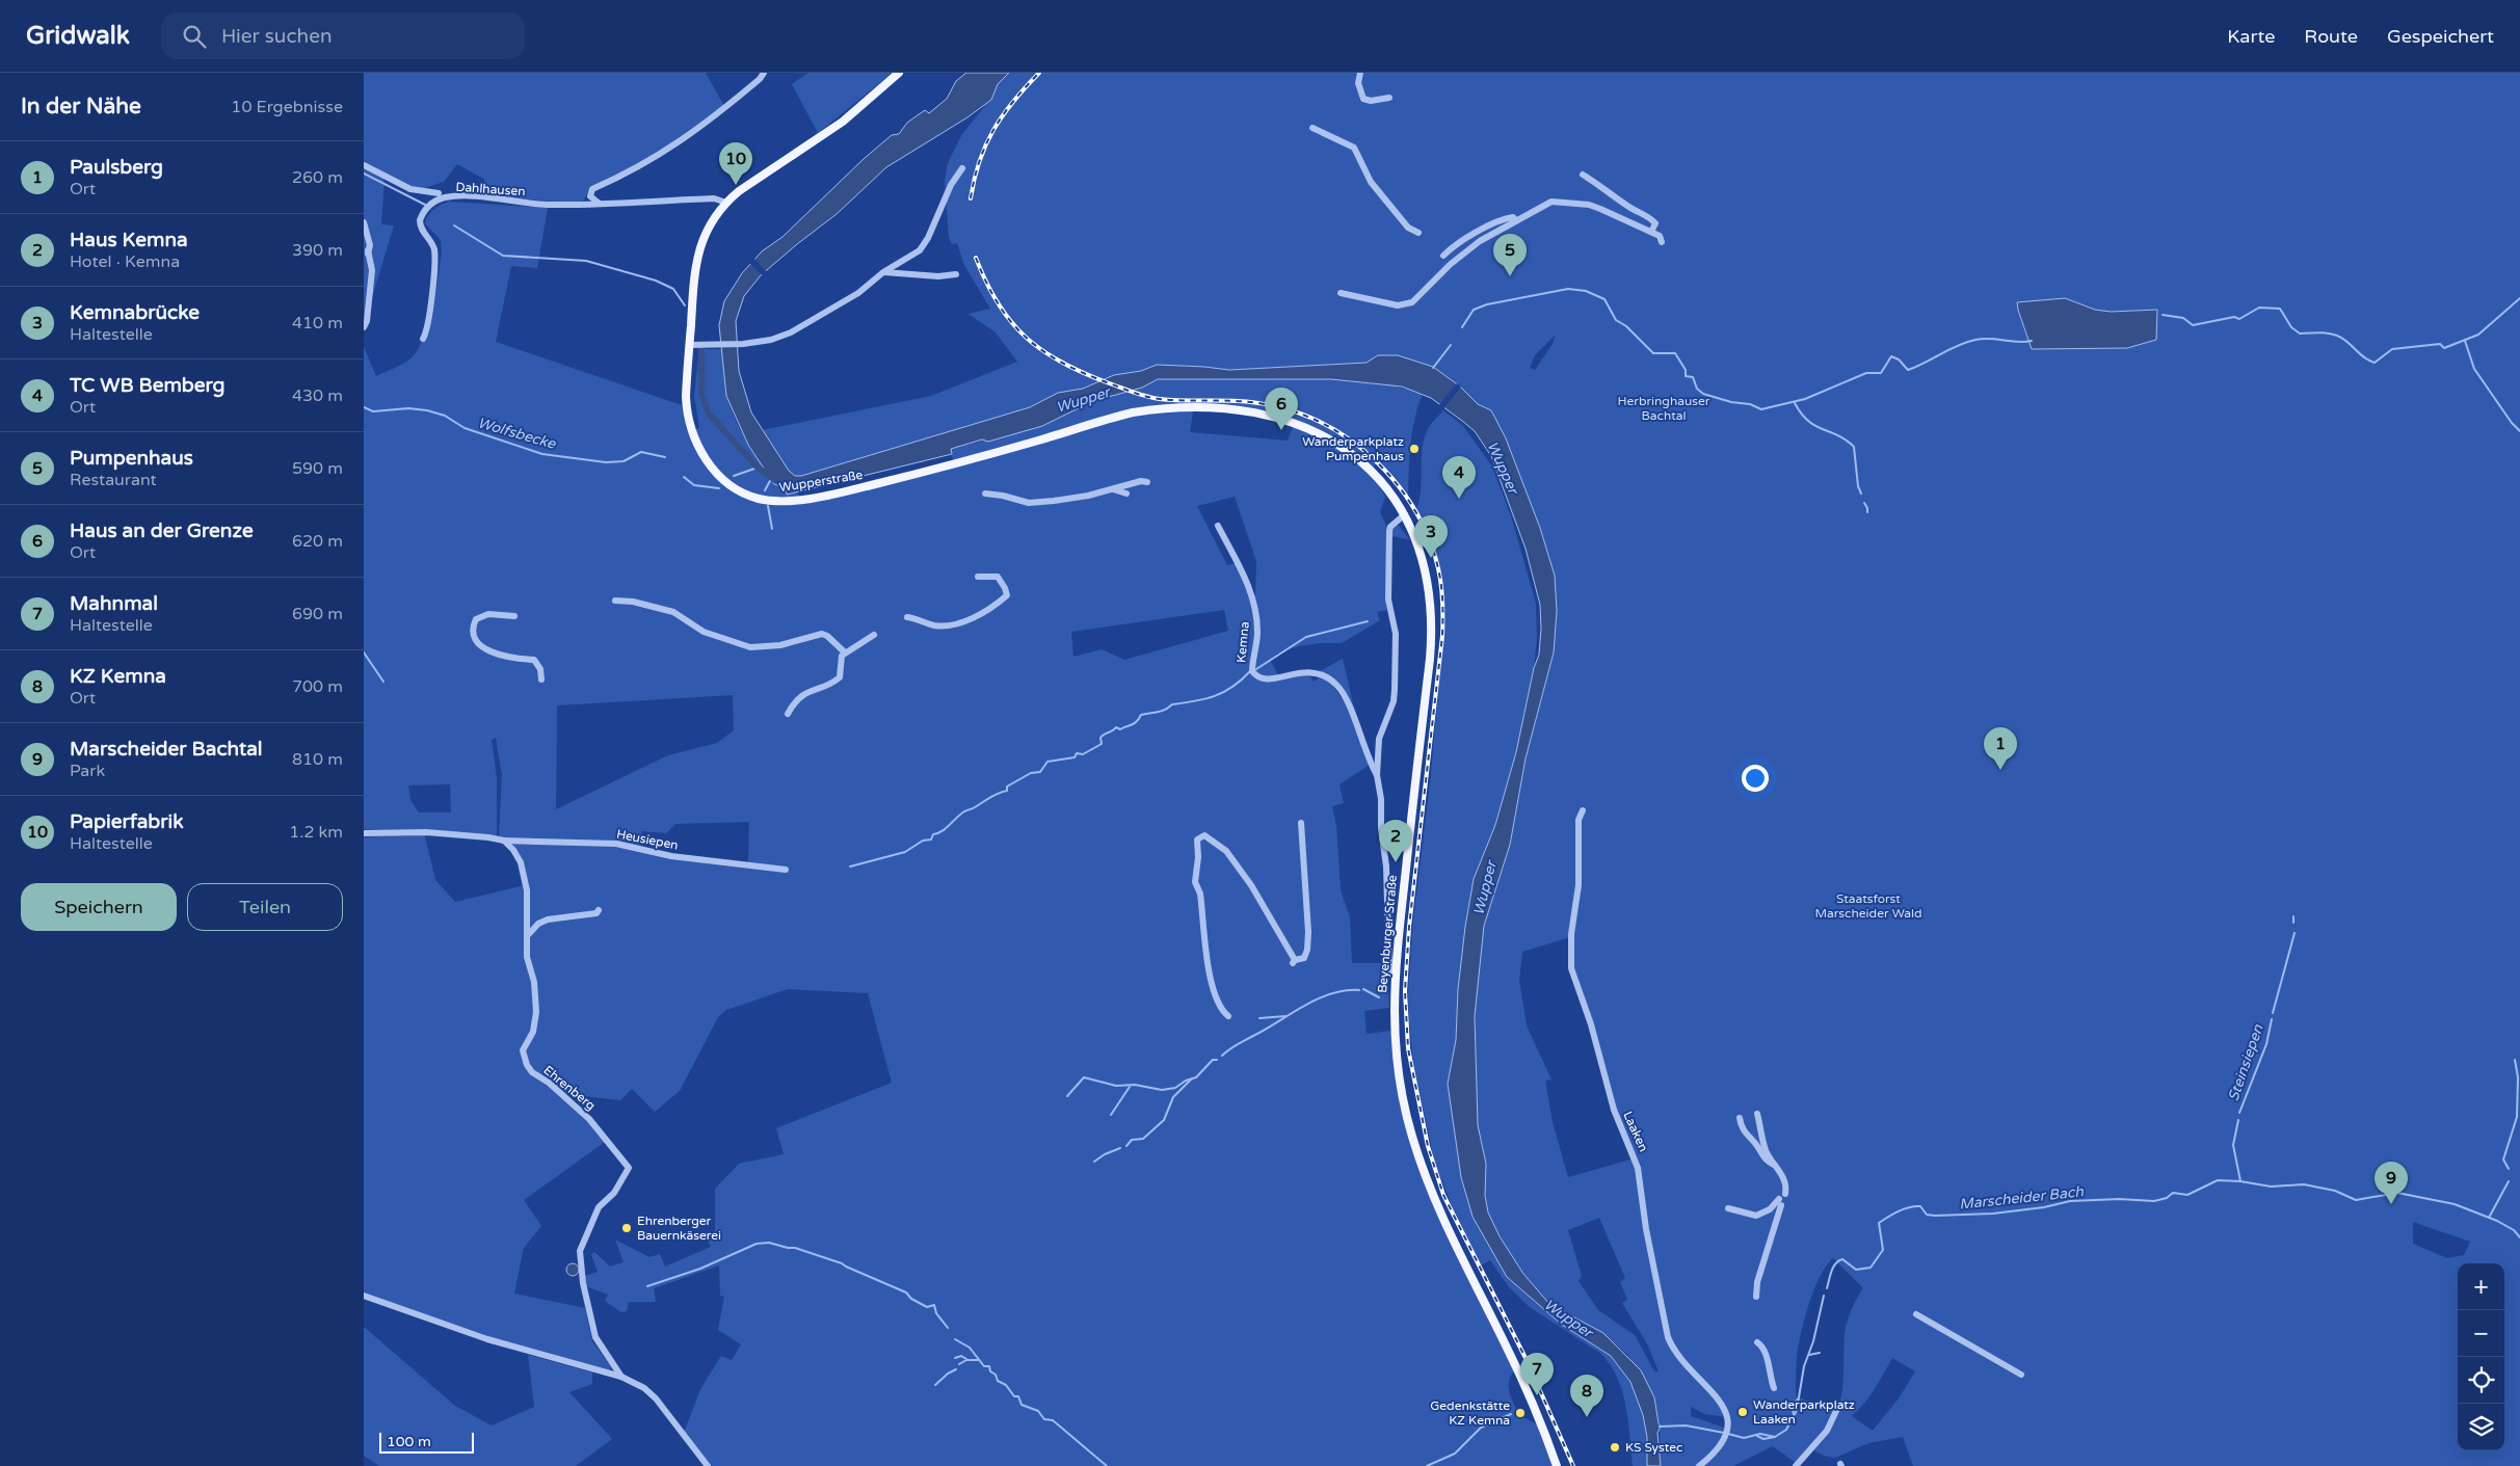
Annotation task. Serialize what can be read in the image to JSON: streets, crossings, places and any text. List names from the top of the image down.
{
  "streets": {
    "main road": ["Wupperstraße", "Beyenburger Straße"],
    "street": [
      "Dahlhausen",
      "Kemna",
      "Heusiepen",
      "Ehrenberg",
      "Laaken"
    ]
  },
  "crossings": [
    ["Dahlhausen", "Wupperstraße"],
    ["Wupperstraße", "Beyenburger Straße"],
    ["Kemna", "Beyenburger Straße"],
    ["Heusiepen", "Ehrenberg"]
  ],
  "water": [
    "Wupper",
    "Wolfsbecke",
    "Steinsiepen",
    "Marscheider Bach"
  ],
  "parks": ["Herbringhauser Bachtal", "Staatsforst Marscheider Wald"],
  "places": [
    "Wanderparkplatz Pumpenhaus",
    "Ehrenberger Bauernkäserei",
    "Wanderparkplatz Laaken",
    "Gedenkstätte KZ Kemna",
    "KS Systec"
  ],
  "scale_bar": "100 m",
  "page": {
    "header": "Gridwalk",
    "search": "Hier suchen",
    "nav": ["Karte", "Route", "Gespeichert"],
    "heading": ["In der Nähe", "10 Ergebnisse"],
    "list": [
      {
        "mark": "1",
        "name": "Paulsberg",
        "note": "Ort",
        "value": "260 m"
      },
      {
        "mark": "2",
        "name": "Haus Kemna",
        "note": "Hotel · Kemna",
        "value": "390 m"
      },
      {
        "mark": "3",
        "name": "Kemnabrücke",
        "note": "Haltestelle",
        "value": "410 m"
      },
      {
        "mark": "4",
        "name": "TC WB Bemberg",
        "note": "Ort",
        "value": "430 m"
      },
      {
        "mark": "5",
        "name": "Pumpenhaus",
        "note": "Restaurant",
        "value": "590 m"
      },
      {
        "mark": "6",
        "name": "Haus an der Grenze",
        "note": "Ort",
        "value": "620 m"
      },
      {
        "mark": "7",
        "name": "Mahnmal",
        "note": "Haltestelle",
        "value": "690 m"
      },
      {
        "mark": "8",
        "name": "KZ Kemna",
        "note": "Ort",
        "value": "700 m"
      },
      {
        "mark": "9",
        "name": "Marscheider Bachtal",
        "note": "Park",
        "value": "810 m"
      },
      {
        "mark": "10",
        "name": "Papierfabrik",
        "note": "Haltestelle",
        "value": "1.2 km"
      }
    ],
    "pins": [
      "10",
      "5",
      "6",
      "4",
      "3",
      "1",
      "2",
      "9",
      "7",
      "8"
    ],
    "buttons": ["Speichern", "Teilen"],
    "map_buttons": ["+", "−"],
    "scale": "100 m"
  }
}
